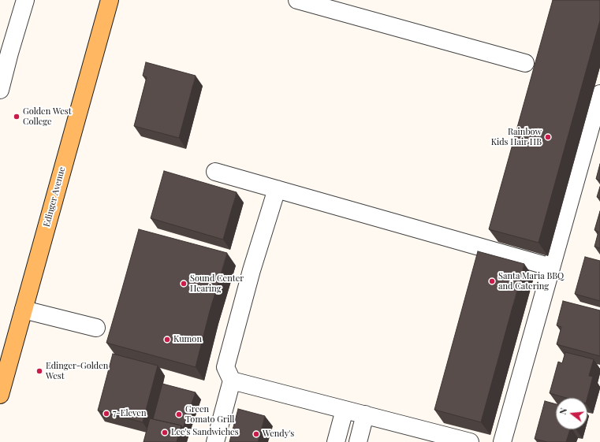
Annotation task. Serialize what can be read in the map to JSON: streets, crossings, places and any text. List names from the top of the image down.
{
  "streets": {
    "main road": ["Edinger Avenue"]
  },
  "places": [
    "Golden West College",
    "Rainbow Kids Hair HB",
    "Santa Maria BBQ and Catering",
    "Sound Center Hearing",
    "Kumon",
    "Edinger-Golden West",
    "7-Eleven",
    "Green Tomato Grill",
    "Lee's Sandwiches",
    "Wendy's"
  ],
  "north": "left"
}
